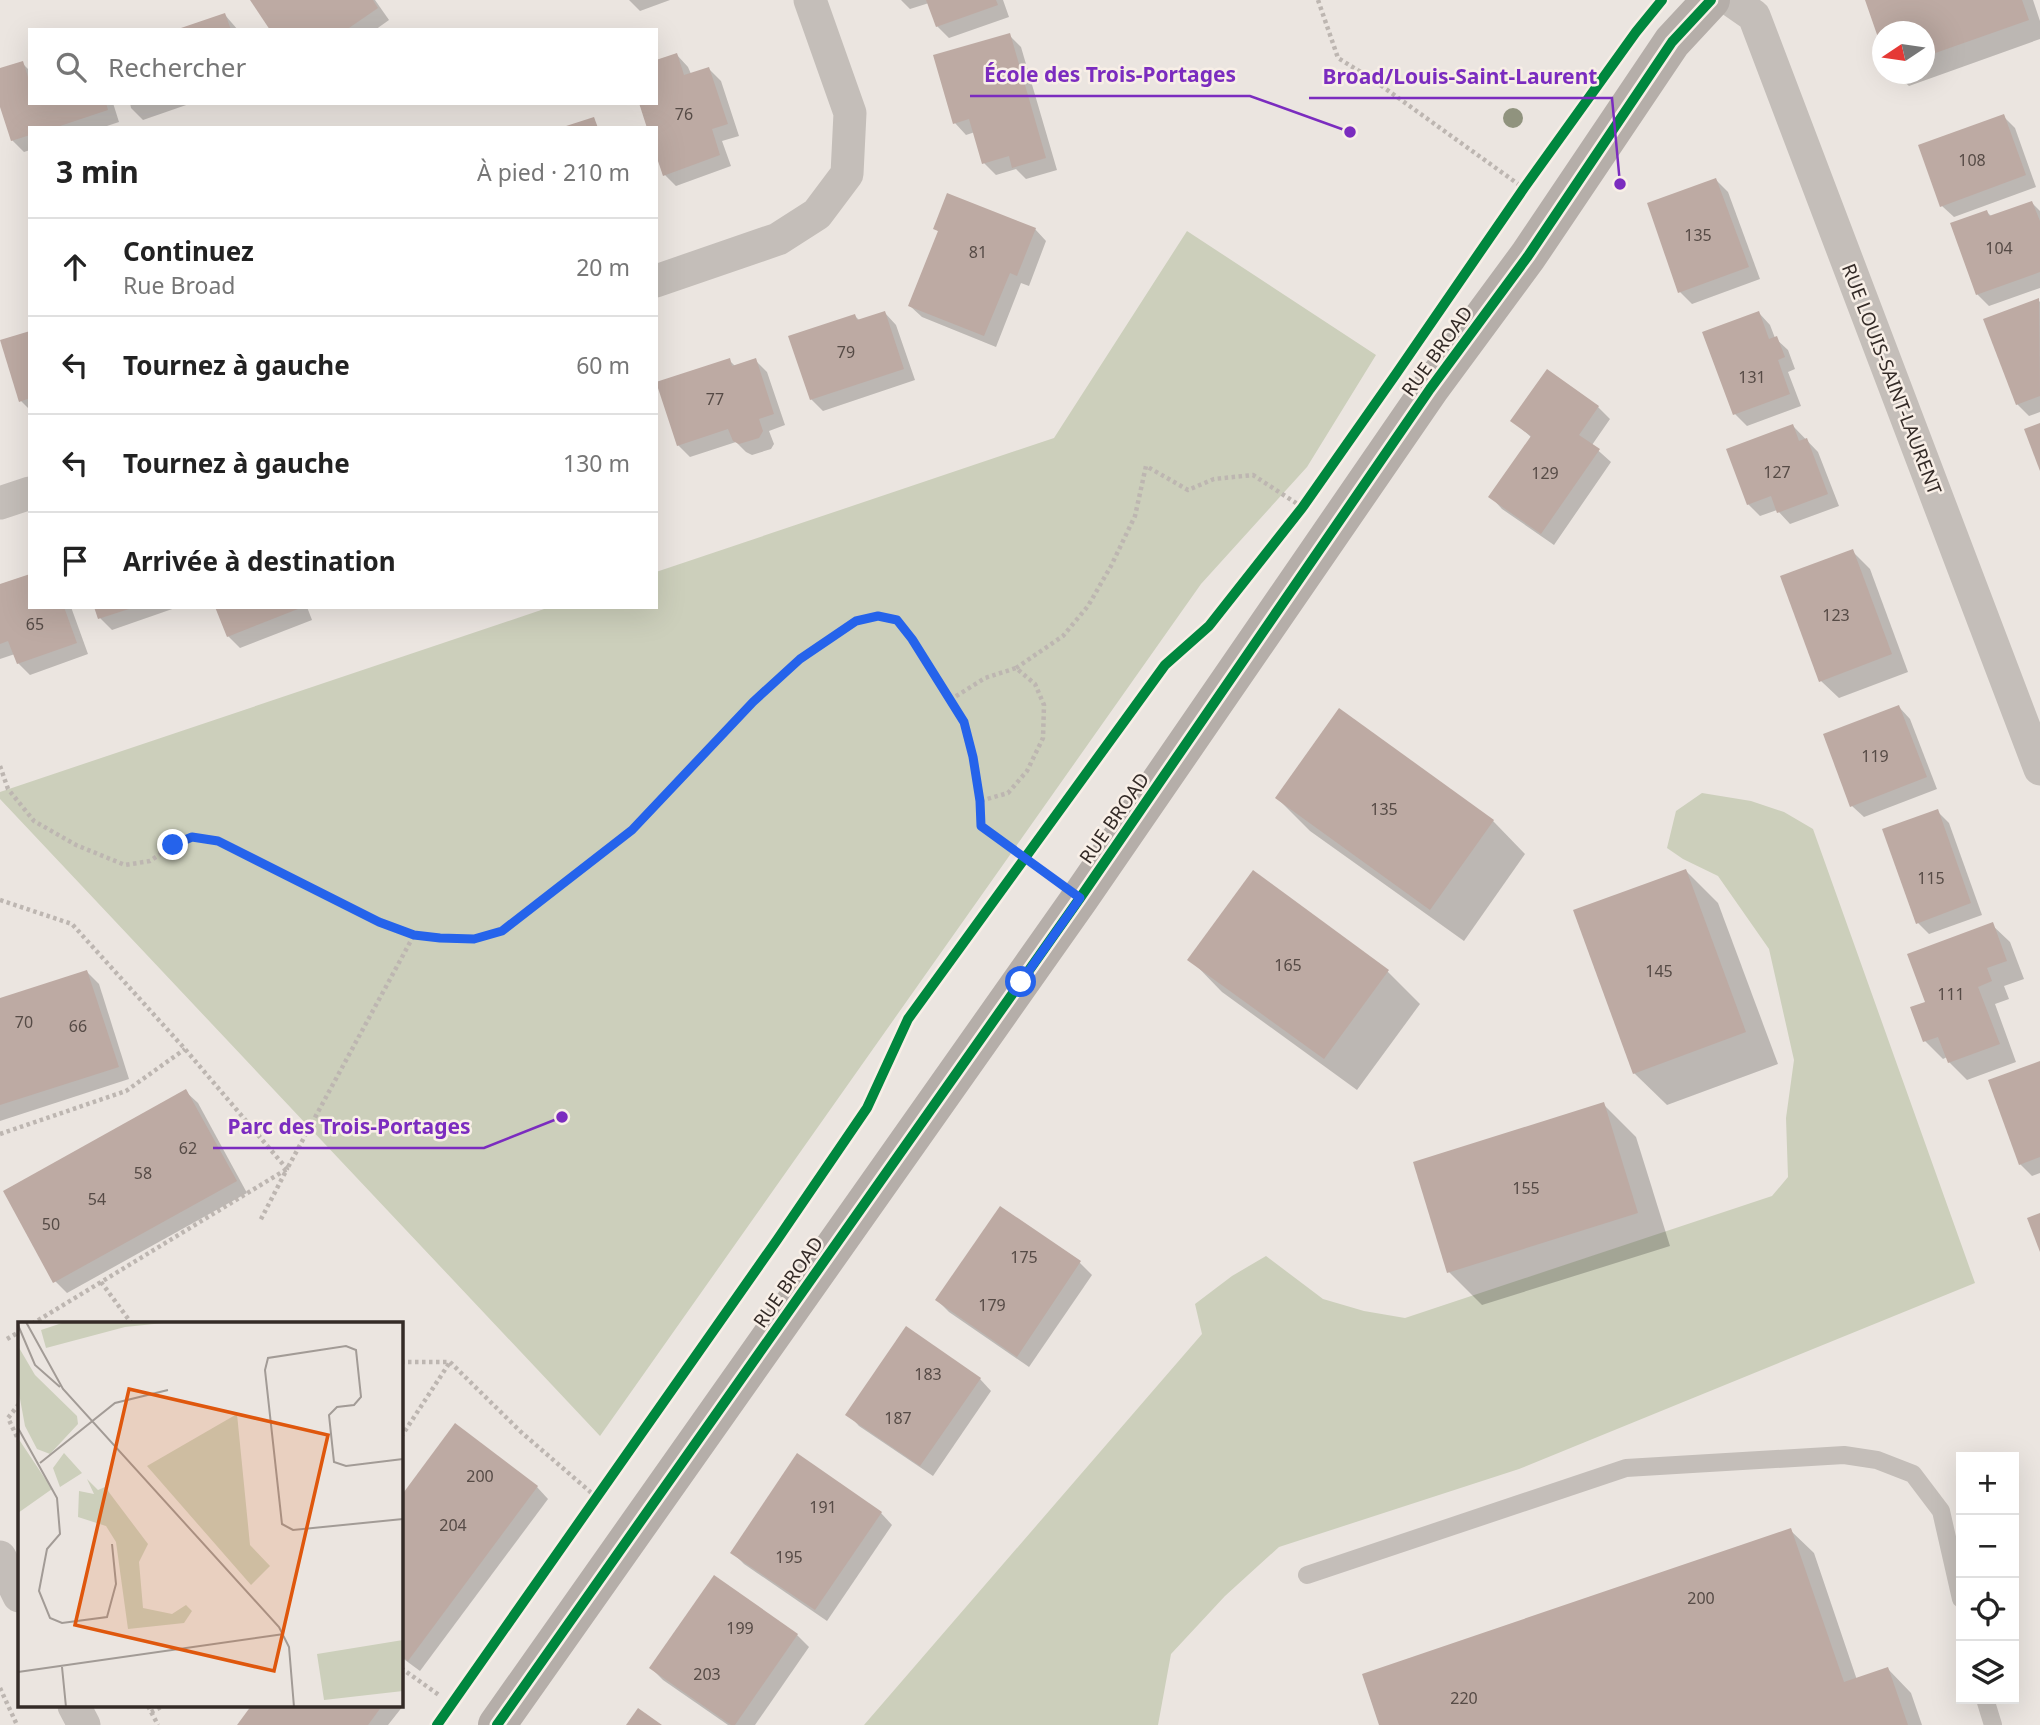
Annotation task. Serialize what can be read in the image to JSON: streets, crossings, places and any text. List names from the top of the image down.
{
  "streets": {
    "street": ["RUE BROAD", "RUE LOUIS-SAINT-LAURENT"]
  },
  "places": ["École des Trois-Portages", "Broad/Louis-Saint-Laurent", "Parc des Trois-Portages"],
  "house_numbers": [
    "76",
    "108",
    "135",
    "104",
    "81",
    "79",
    "131",
    "77",
    "127",
    "129",
    "123",
    "65",
    "119",
    "135",
    "115",
    "165",
    "145",
    "111",
    "70",
    "66",
    "62",
    "58",
    "155",
    "54",
    "50",
    "175",
    "179",
    "183",
    "187",
    "200",
    "191",
    "204",
    "195",
    "200",
    "199",
    "203",
    "220"
  ],
  "north": "left",
  "page": {
    "search": "Rechercher",
    "heading": ["3 min", "À pied · 210 m"],
    "list": [
      ["Continuez", "Rue Broad", "20 m"],
      ["Tournez à gauche", "60 m"],
      ["Tournez à gauche", "130 m"],
      "Arrivée à destination"
    ],
    "map_buttons": ["+", "−"]
  }
}
